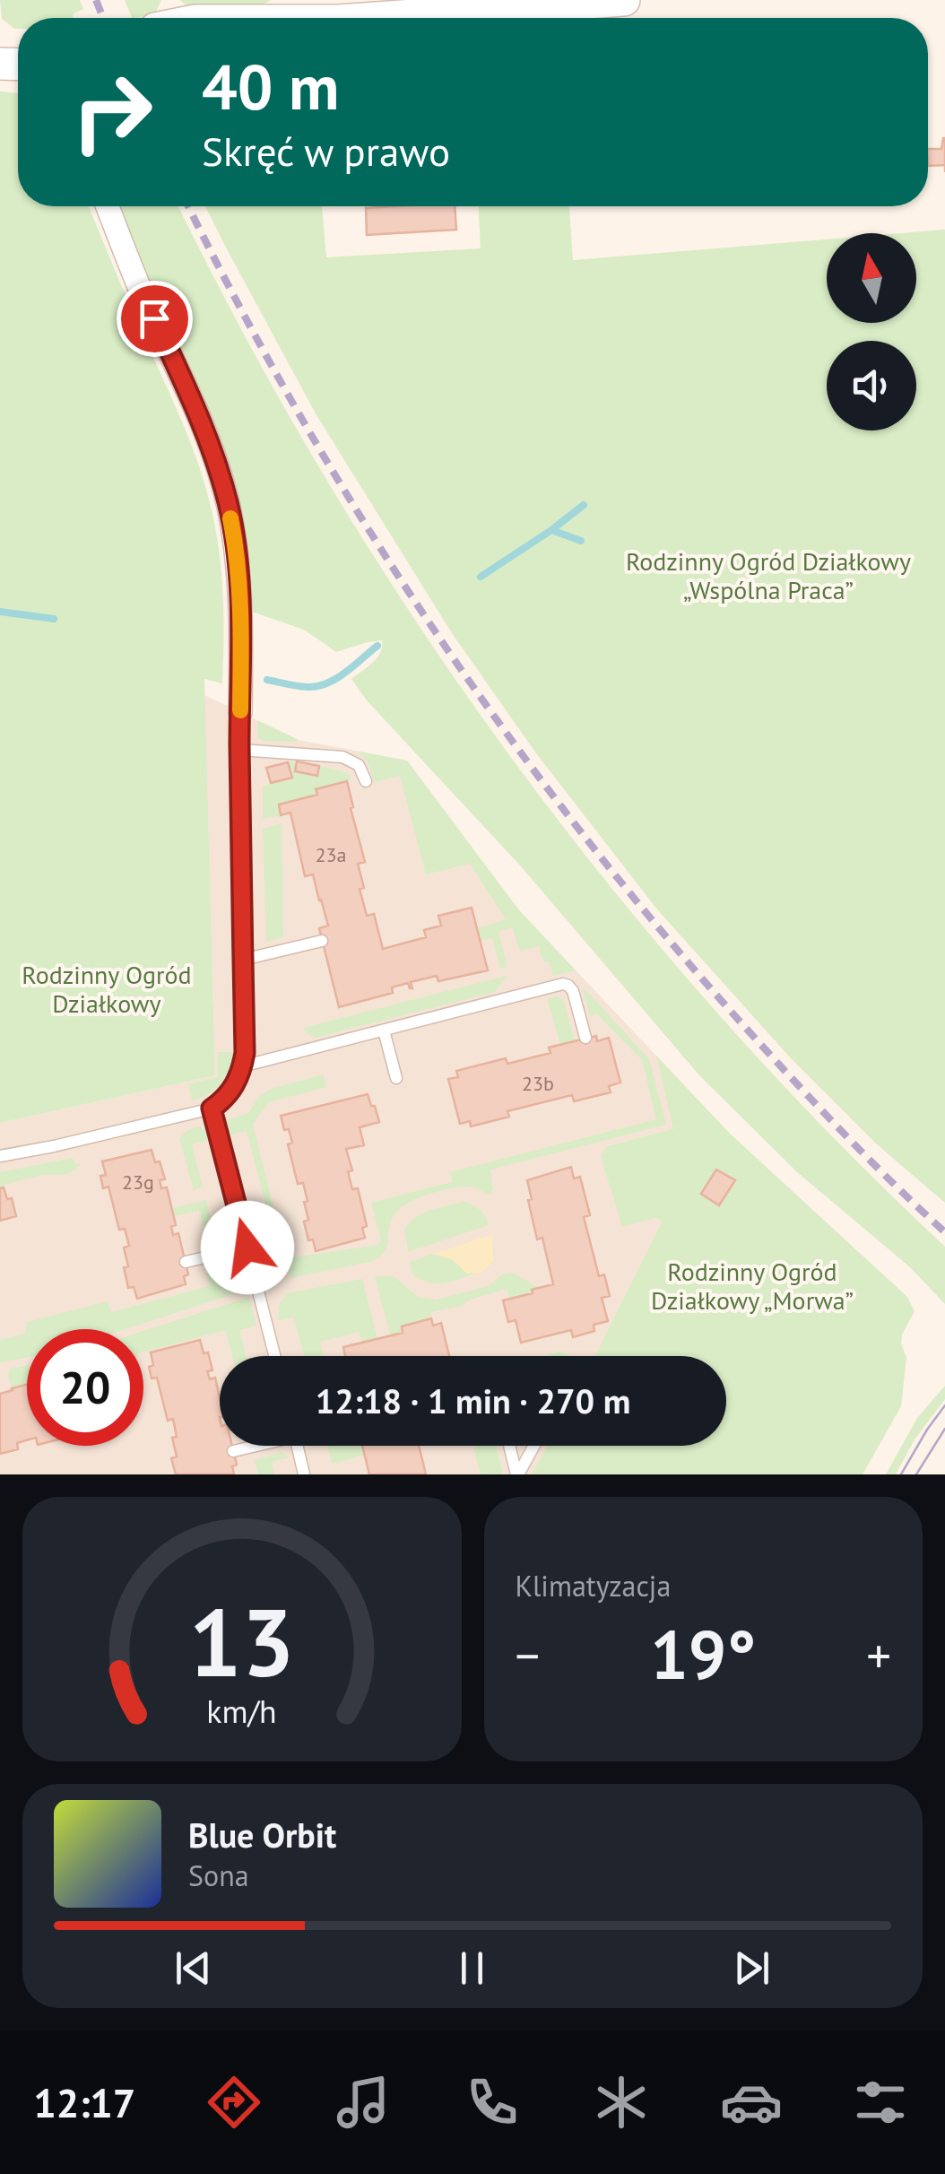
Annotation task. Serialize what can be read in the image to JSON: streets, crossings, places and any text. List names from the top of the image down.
{
  "parks": ["Rodzinny Ogród Działkowy „Wspólna Praca”", "Rodzinny Ogród Działkowy", "Rodzinny Ogród Działkowy „Morwa”"],
  "house_numbers": ["23a", "23b", "23g"],
  "north": "top",
  "page": {
    "turn": ["40 m", "Skręć w prawo"],
    "limit": "20",
    "trip": "12:18 · 1 min · 270 m",
    "tile": "Klimatyzacja",
    "heat": ["−", "19°", "+"],
    "song": ["Blue Orbit", "Sona"],
    "tabs": "12:17",
    "gauge": ["13", "km/h"]
  }
}
